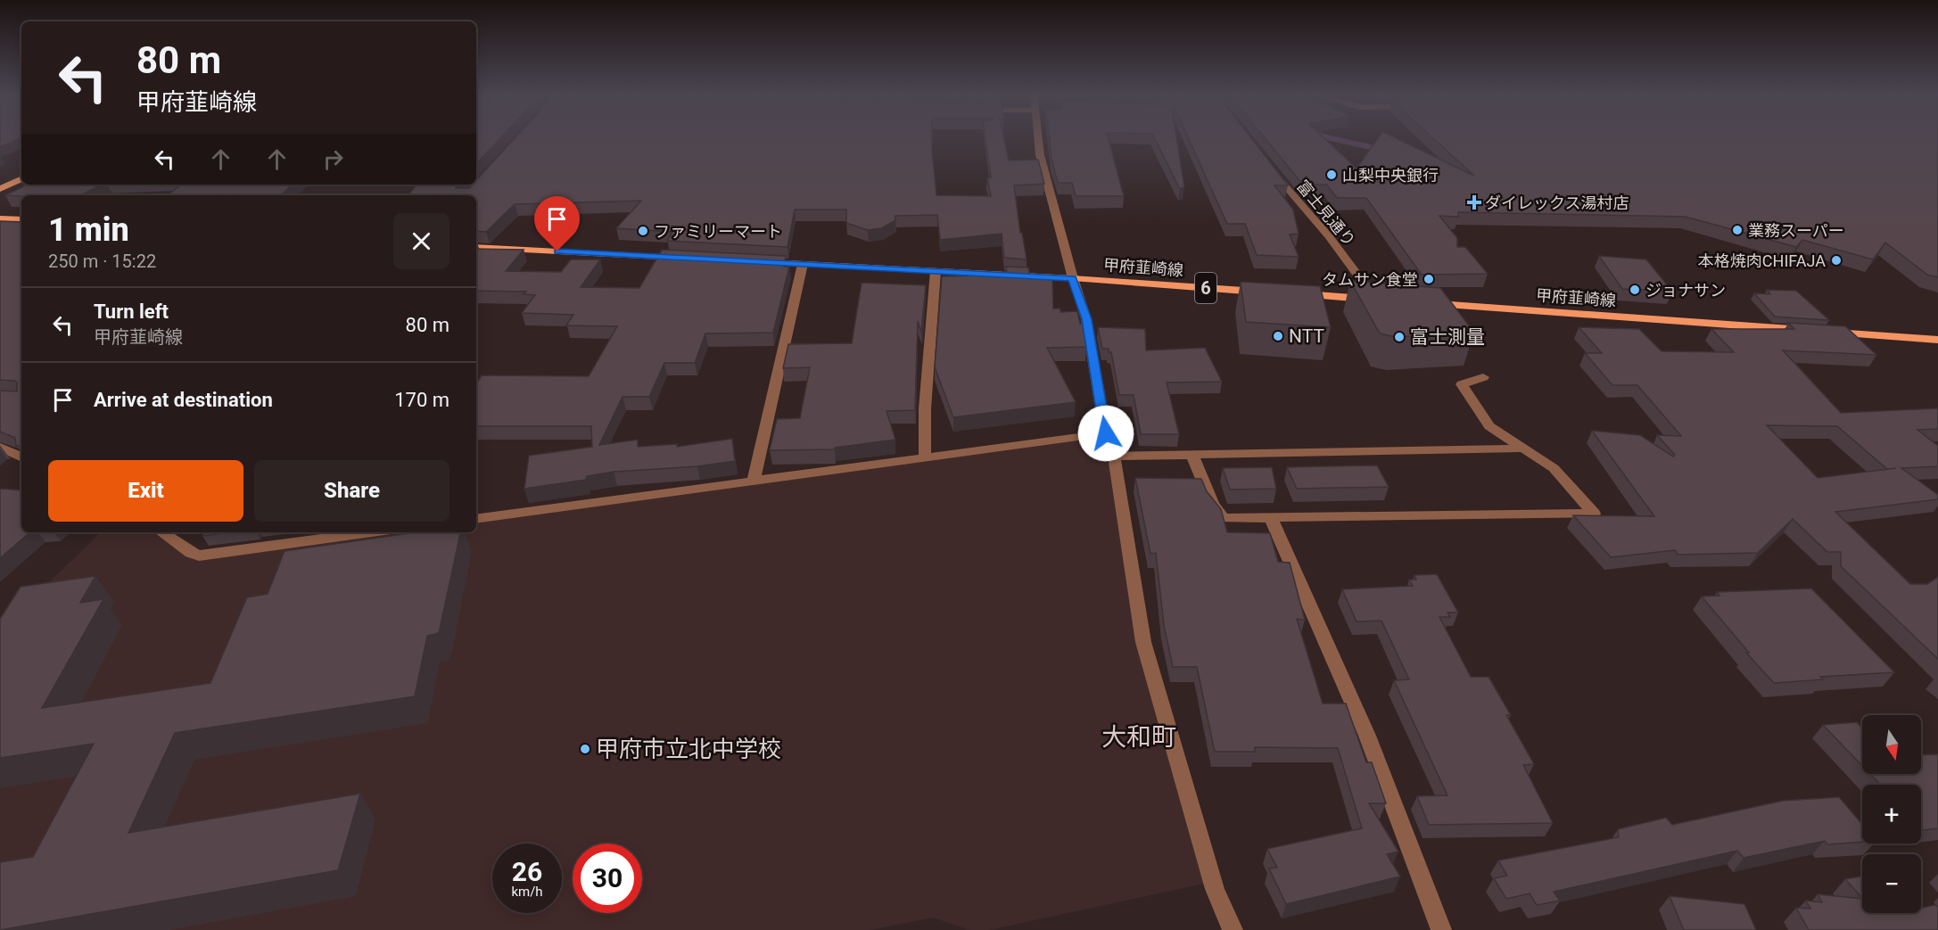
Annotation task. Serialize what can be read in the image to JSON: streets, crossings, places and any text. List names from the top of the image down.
{
  "streets": {
    "main road": ["甲府韮崎線", "6"],
    "street": ["富士見通り"]
  },
  "districts": ["大和町"],
  "places": {
    "other": [
      "山梨中央銀行",
      "業務スーパー",
      "ファミリーマート",
      "本格焼肉CHIFAJA",
      "タムサン食堂",
      "ジョナサン",
      "NTT",
      "富士測量",
      "甲府市立北中学校"
    ],
    "health": ["ダイレックス湯村店"]
  },
  "north": "bottom",
  "page": {
    "turn": ["80 m", "甲府韮崎線"],
    "heading": ["1 min", "250 m · 15:22"],
    "list": [
      {
        "name": "Turn left",
        "note": "甲府韮崎線",
        "value": "80 m"
      },
      {
        "name": "Arrive at destination",
        "value": "170 m"
      }
    ],
    "buttons": ["Exit", "Share"],
    "map_buttons": ["+", "−"],
    "speed": "26 km/h",
    "limit": "30"
  }
}
